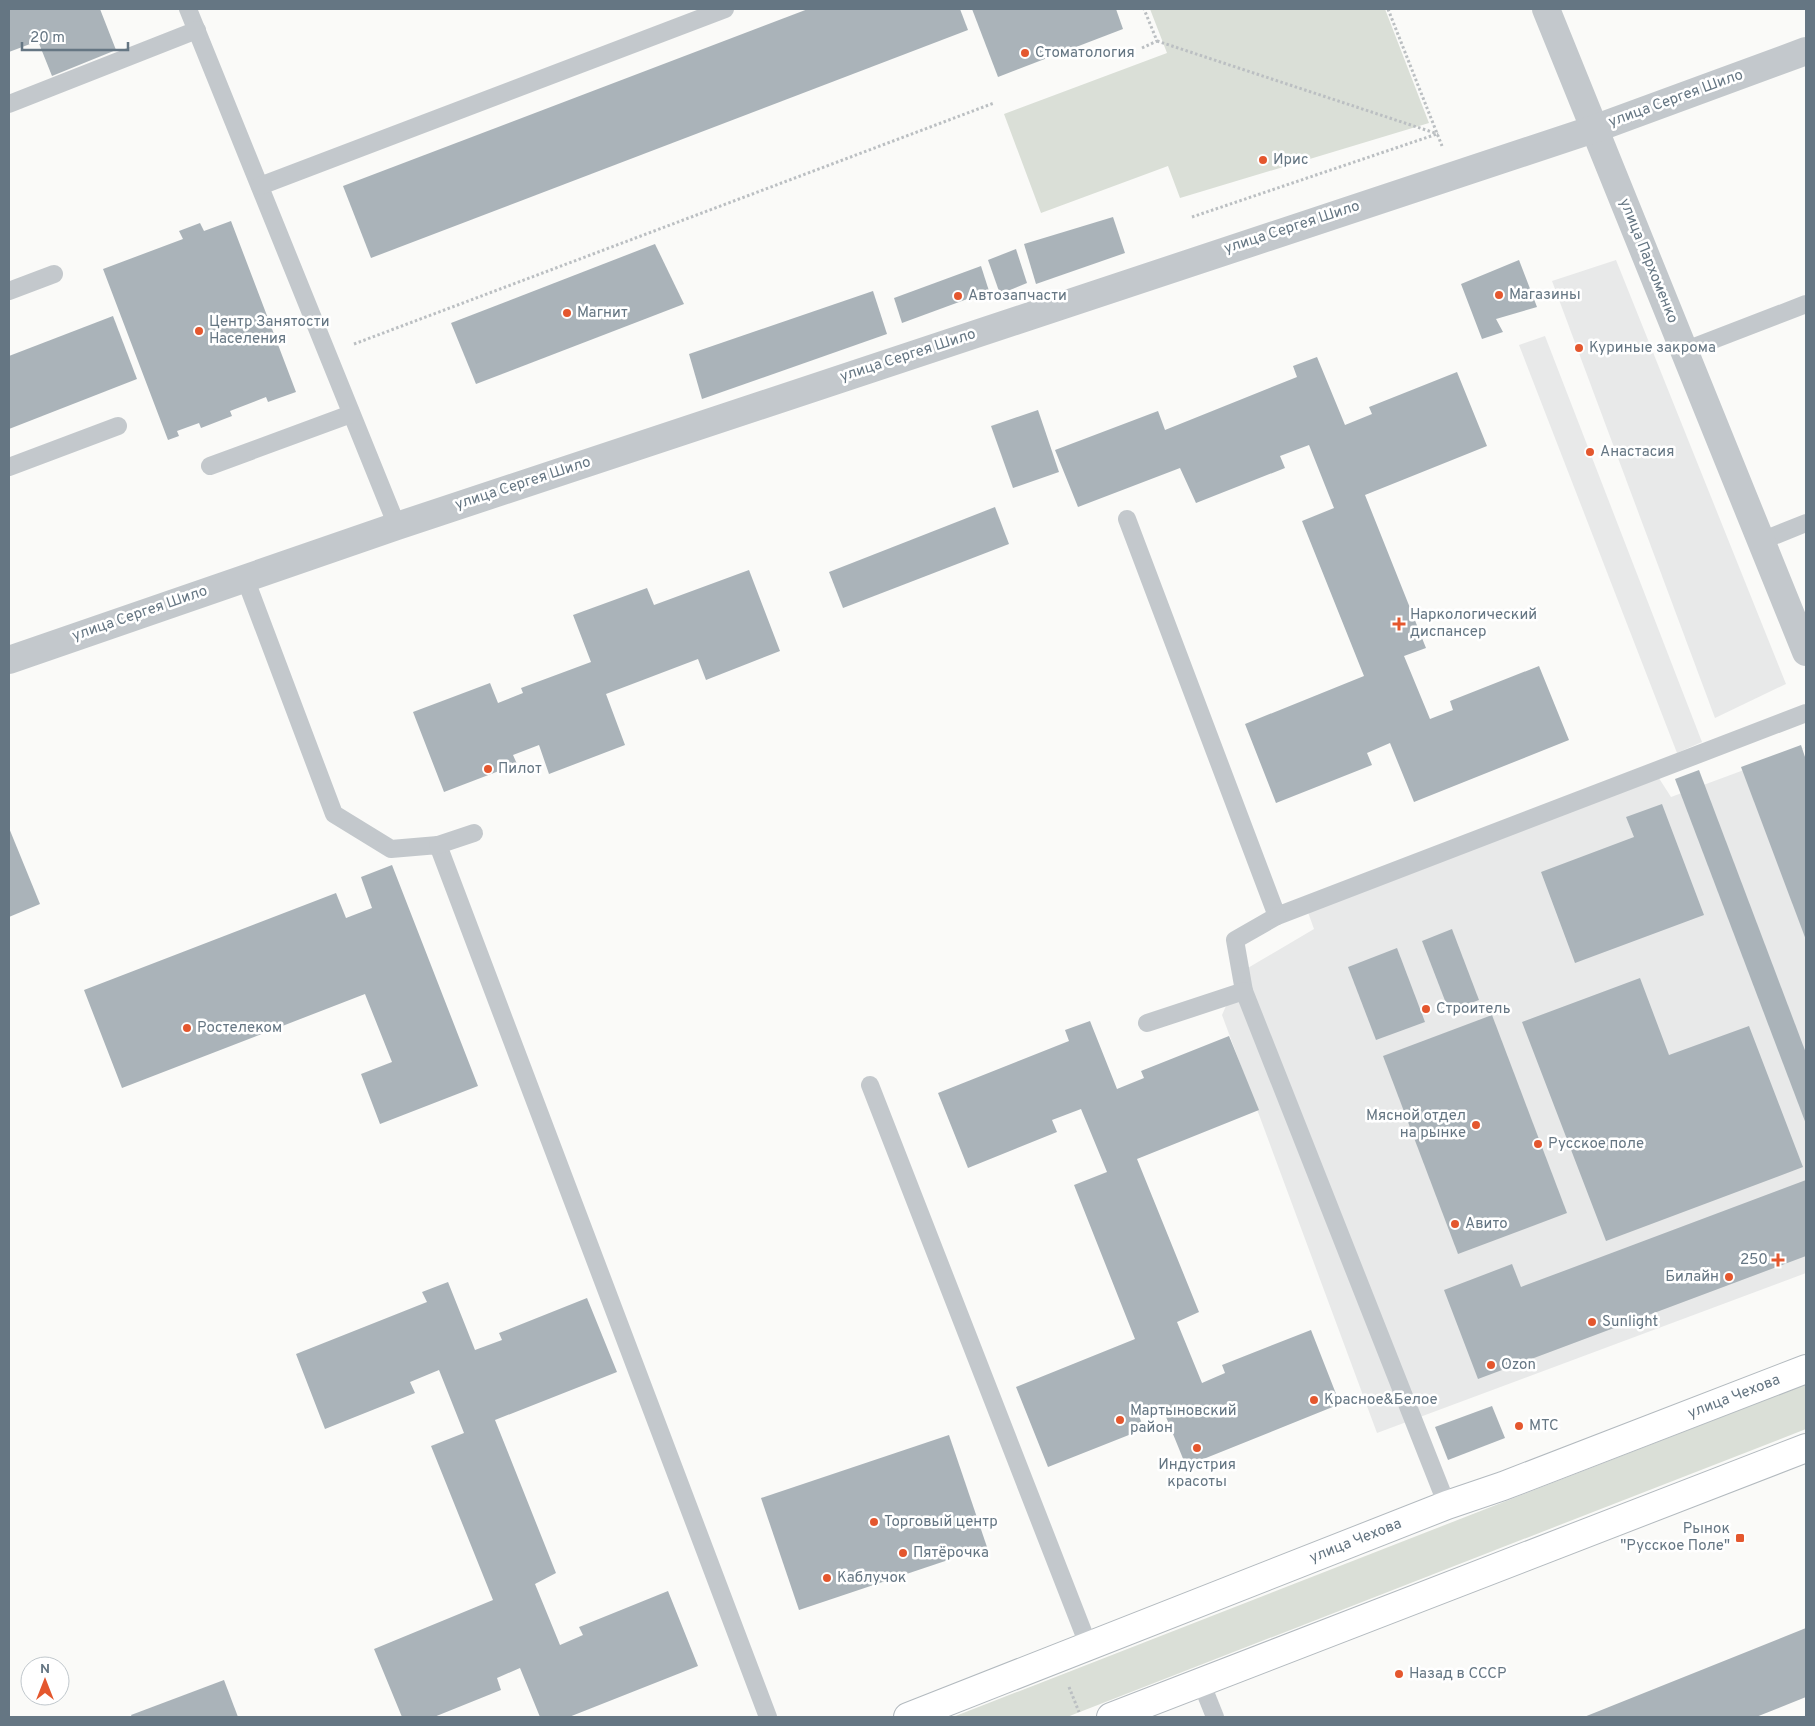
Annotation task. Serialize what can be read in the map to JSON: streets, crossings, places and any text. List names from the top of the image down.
{
  "streets": {
    "main road": ["улица Чехова"],
    "street": ["улица Сергея Шило", "улица Пархоменко"]
  },
  "crossings": [
    ["улица Сергея Шило", "улица Пархоменко"]
  ],
  "places": {
    "other": [
      "Стоматология",
      "Ирис",
      "Магазины",
      "Автозапчасти",
      "Магнит",
      "Центр Занятости Населения",
      "Куриные закрома",
      "Анастасия",
      "Пилот",
      "Строитель",
      "Ростелеком",
      "Мясной отдел на рынке",
      "Русское поле",
      "Авито",
      "Билайн",
      "Sunlight",
      "Ozon",
      "Красное&Белое",
      "Мартыновский район",
      "МТС",
      "Индустрия красоты",
      "Торговый центр",
      "Пятёрочка",
      "Каблучок",
      "Назад в СССР"
    ],
    "health": ["Наркологический диспансер", "250"],
    "transit": ["Рынок \"Русское Поле\""]
  },
  "scale_bar": "20 m",
  "north": "top"
}
